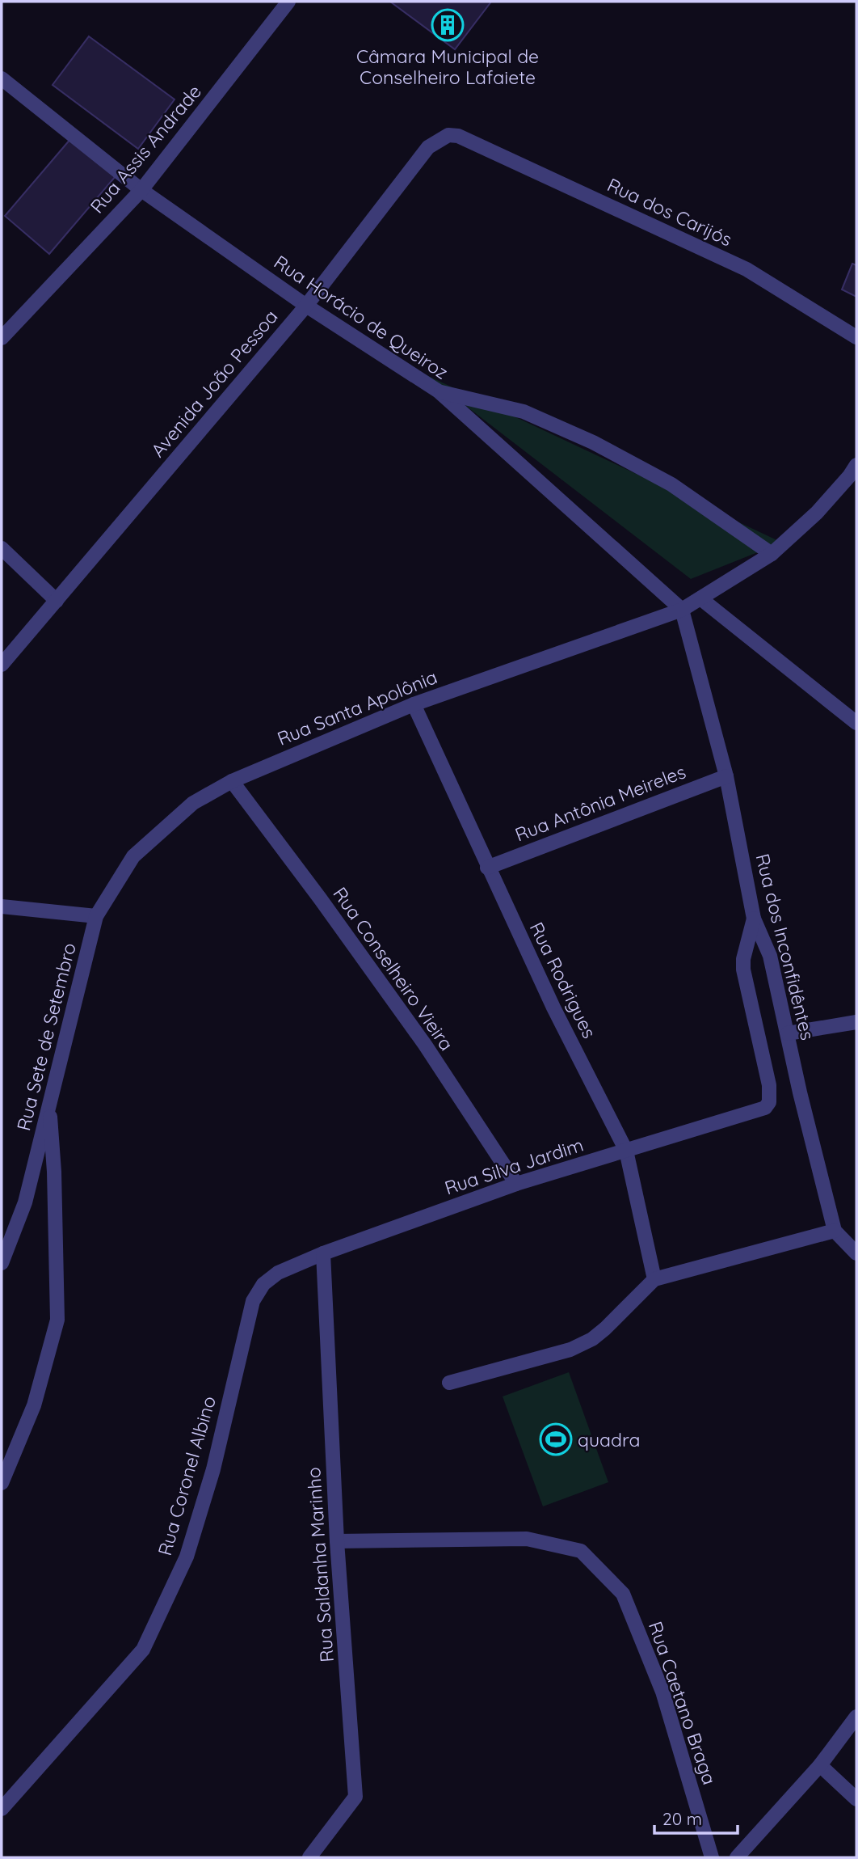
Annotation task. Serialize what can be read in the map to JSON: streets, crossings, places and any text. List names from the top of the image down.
{
  "streets": {
    "street": [
      "Rua Assis Andrade",
      "Rua dos Carijós",
      "Rua Horácio de Queiroz",
      "Avenida João Pessoa",
      "Rua Santa Apolônia",
      "Rua Antônia Meireles",
      "Rua dos Inconfidêntes",
      "Rua Conselheiro Vieira",
      "Rua Rodrigues",
      "Rua Sete de Setembro",
      "Rua Silva Jardim",
      "Rua Coronel Albino",
      "Rua Saldanha Marinho",
      "Rua Caetano Braga"
    ]
  },
  "crossings": [
    ["Rua Assis Andrade", "Rua Horácio de Queiroz"],
    ["Rua dos Carijós", "Avenida João Pessoa"],
    ["Rua Horácio de Queiroz", "Avenida João Pessoa"],
    ["Rua Horácio de Queiroz", "Rua Santa Apolônia"],
    ["Rua Horácio de Queiroz", "Rua dos Inconfidêntes"],
    ["Rua Santa Apolônia", "Rua dos Inconfidêntes"],
    ["Rua Santa Apolônia", "Rua Conselheiro Vieira"],
    ["Rua Santa Apolônia", "Rua Rodrigues"],
    ["Rua Santa Apolônia", "Rua Sete de Setembro"],
    ["Rua Antônia Meireles", "Rua dos Inconfidêntes"],
    ["Rua Antônia Meireles", "Rua Rodrigues"],
    ["Rua dos Inconfidêntes", "Rua Silva Jardim"],
    ["Rua Conselheiro Vieira", "Rua Silva Jardim"],
    ["Rua Rodrigues", "Rua Silva Jardim"],
    ["Rua Silva Jardim", "Rua Coronel Albino"],
    ["Rua Silva Jardim", "Rua Saldanha Marinho"],
    ["Rua Saldanha Marinho", "Rua Caetano Braga"]
  ],
  "places": {
    "building": ["Câmara Municipal de Conselheiro Lafaiete"],
    "sports": ["quadra"]
  },
  "scale_bar": "20 m"
}
